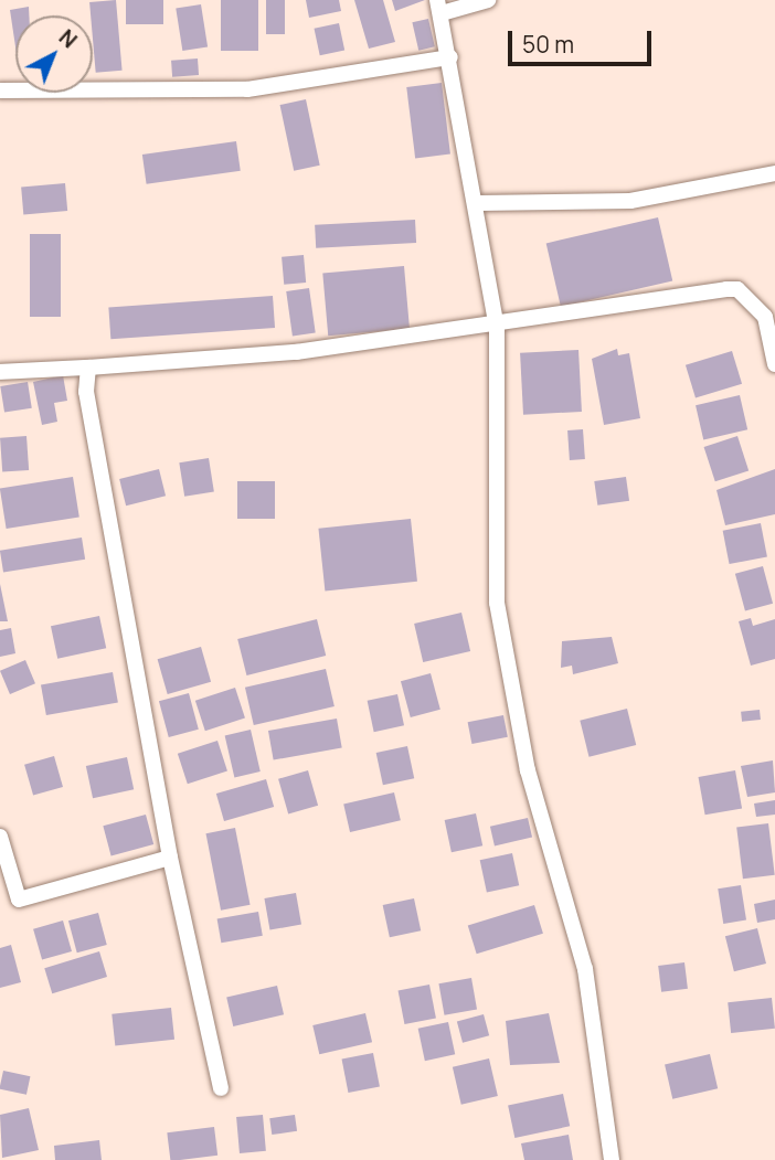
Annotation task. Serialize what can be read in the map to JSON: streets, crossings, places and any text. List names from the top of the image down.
{
  "scale_bar": "50 m",
  "north": "top right"
}
